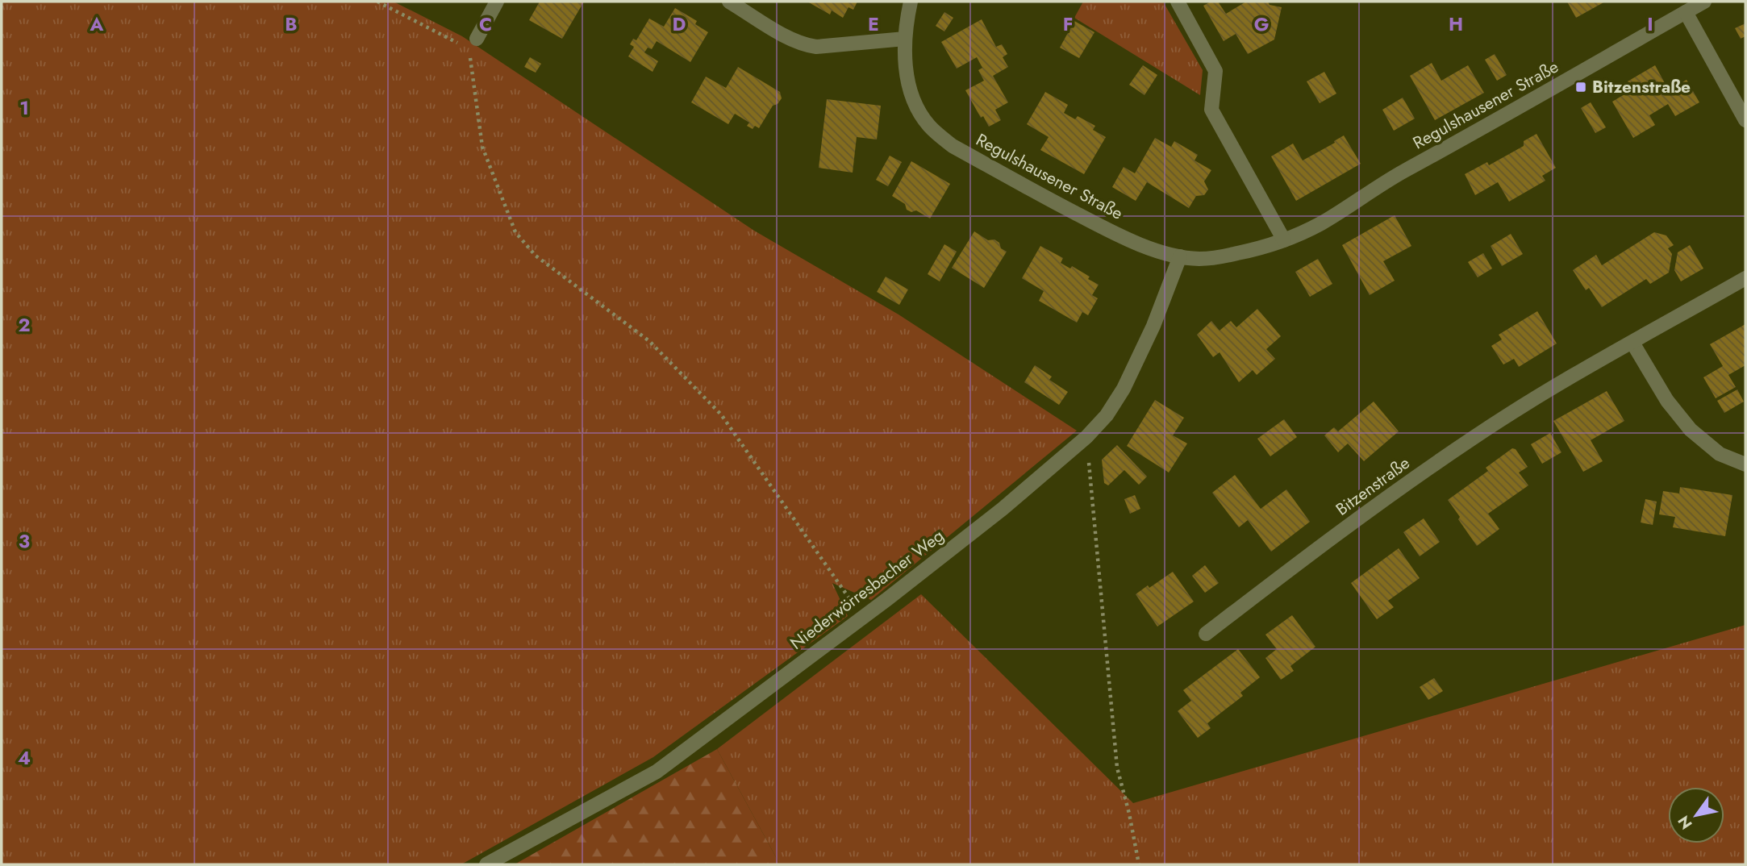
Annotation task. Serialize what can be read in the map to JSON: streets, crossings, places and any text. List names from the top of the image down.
{
  "streets": {
    "street": ["Regulshausener Straße", "Bitzenstraße", "Niederwörresbacher Weg"]
  },
  "crossings": [
    ["Regulshausener Straße", "Niederwörresbacher Weg"]
  ],
  "places": {
    "transit": ["Bitzenstraße"]
  },
  "north": "bottom left",
  "grid": {
    "columns": [
      "A",
      "B",
      "C",
      "D",
      "E",
      "F",
      "G",
      "H",
      "I"
    ],
    "rows": [
      "1",
      "2",
      "3",
      "4"
    ]
  }
}
